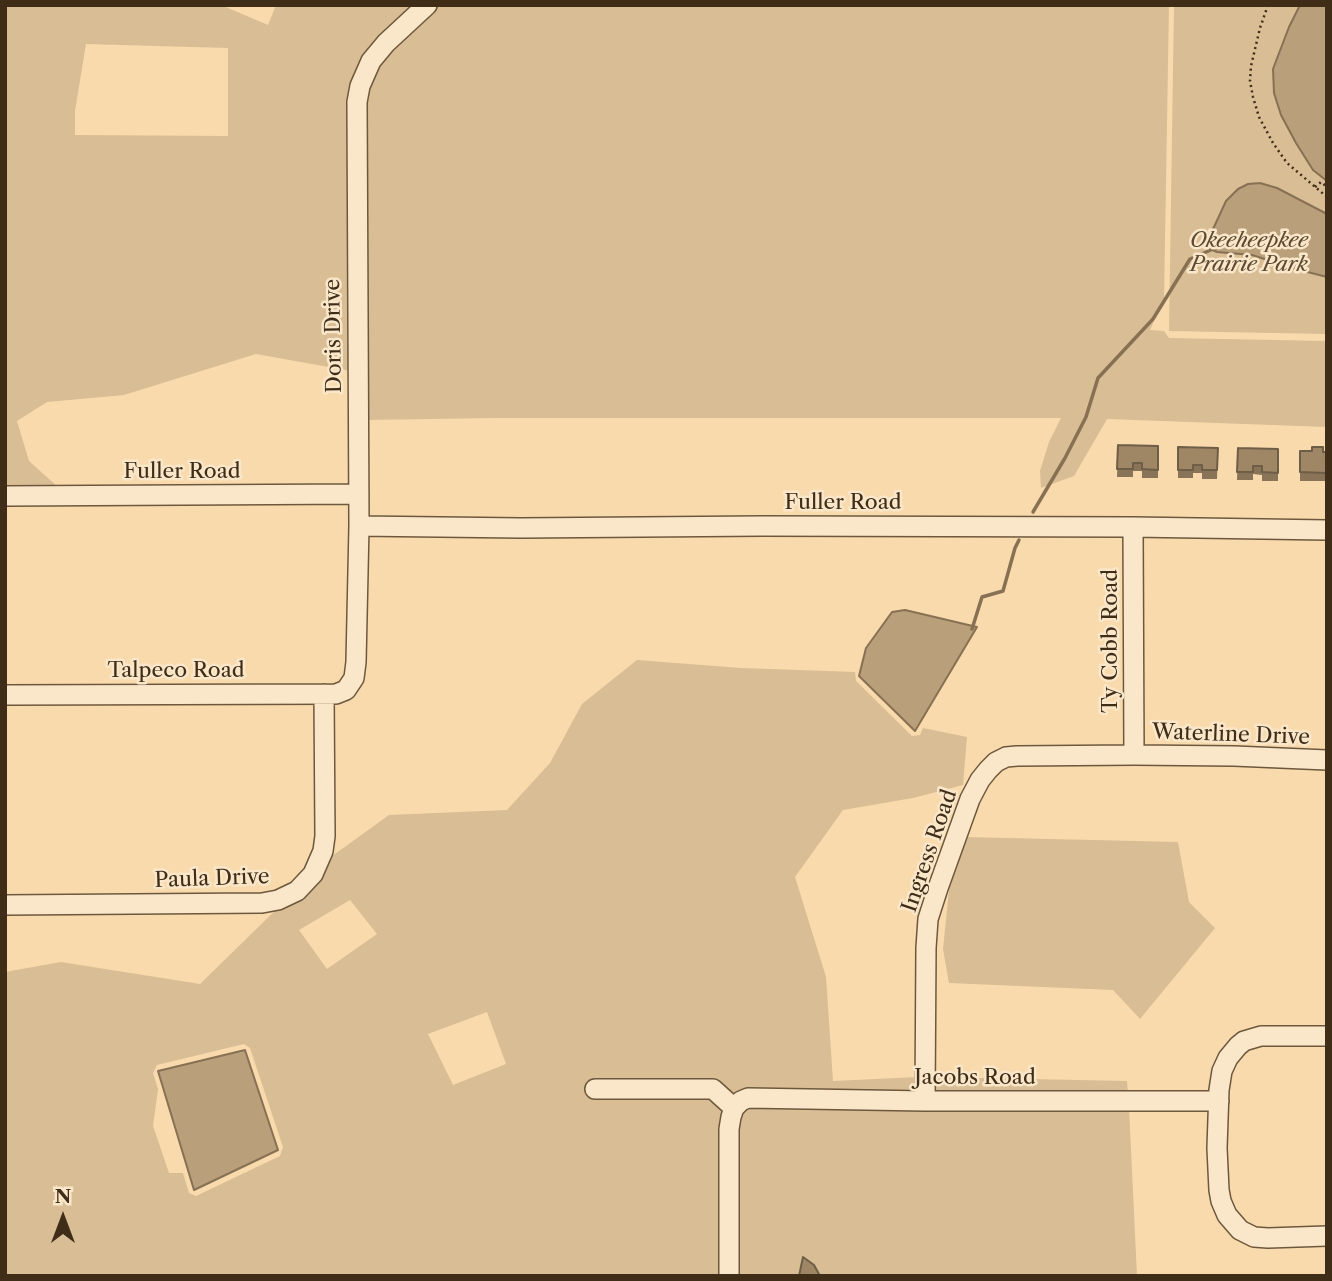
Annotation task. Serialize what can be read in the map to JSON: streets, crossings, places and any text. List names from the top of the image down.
{
  "streets": {
    "street": [
      "Doris Drive",
      "Fuller Road",
      "Ty Cobb Road",
      "Talpeco Road",
      "Waterline Drive",
      "Ingress Road",
      "Paula Drive",
      "Jacobs Road"
    ]
  },
  "crossings": [
    ["Doris Drive", "Fuller Road"],
    ["Doris Drive", "Talpeco Road"],
    ["Fuller Road", "Ty Cobb Road"],
    ["Ty Cobb Road", "Waterline Drive"],
    ["Ty Cobb Road", "Ingress Road"],
    ["Talpeco Road", "Paula Drive"],
    ["Waterline Drive", "Ingress Road"],
    ["Ingress Road", "Jacobs Road"]
  ],
  "parks": ["Okeeheepkee Prairie Park"],
  "north": "top"
}
